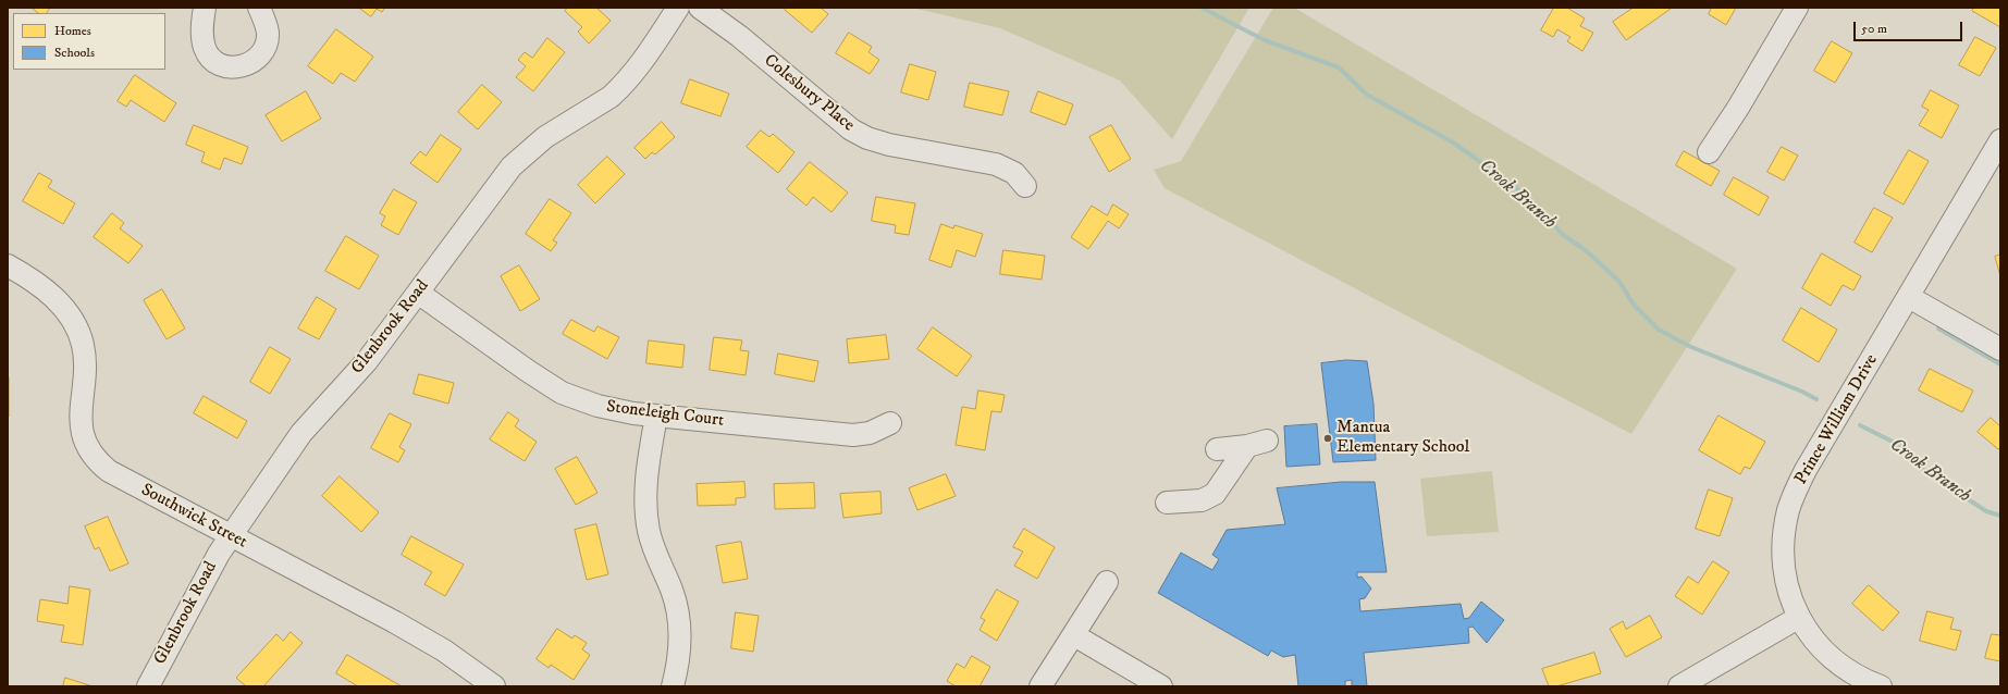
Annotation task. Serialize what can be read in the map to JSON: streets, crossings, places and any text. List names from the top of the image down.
{
  "streets": {
    "street": [
      "Colesbury Place",
      "Glenbrook Road",
      "Stoneleigh Court",
      "Prince William Drive",
      "Southwick Street"
    ]
  },
  "crossings": [
    ["Glenbrook Road", "Stoneleigh Court"],
    ["Glenbrook Road", "Southwick Street"]
  ],
  "water": ["Crook Branch"],
  "places": ["Mantua Elementary School"],
  "legend": ["Homes", "Schools"],
  "scale_bar": "50 m"
}
